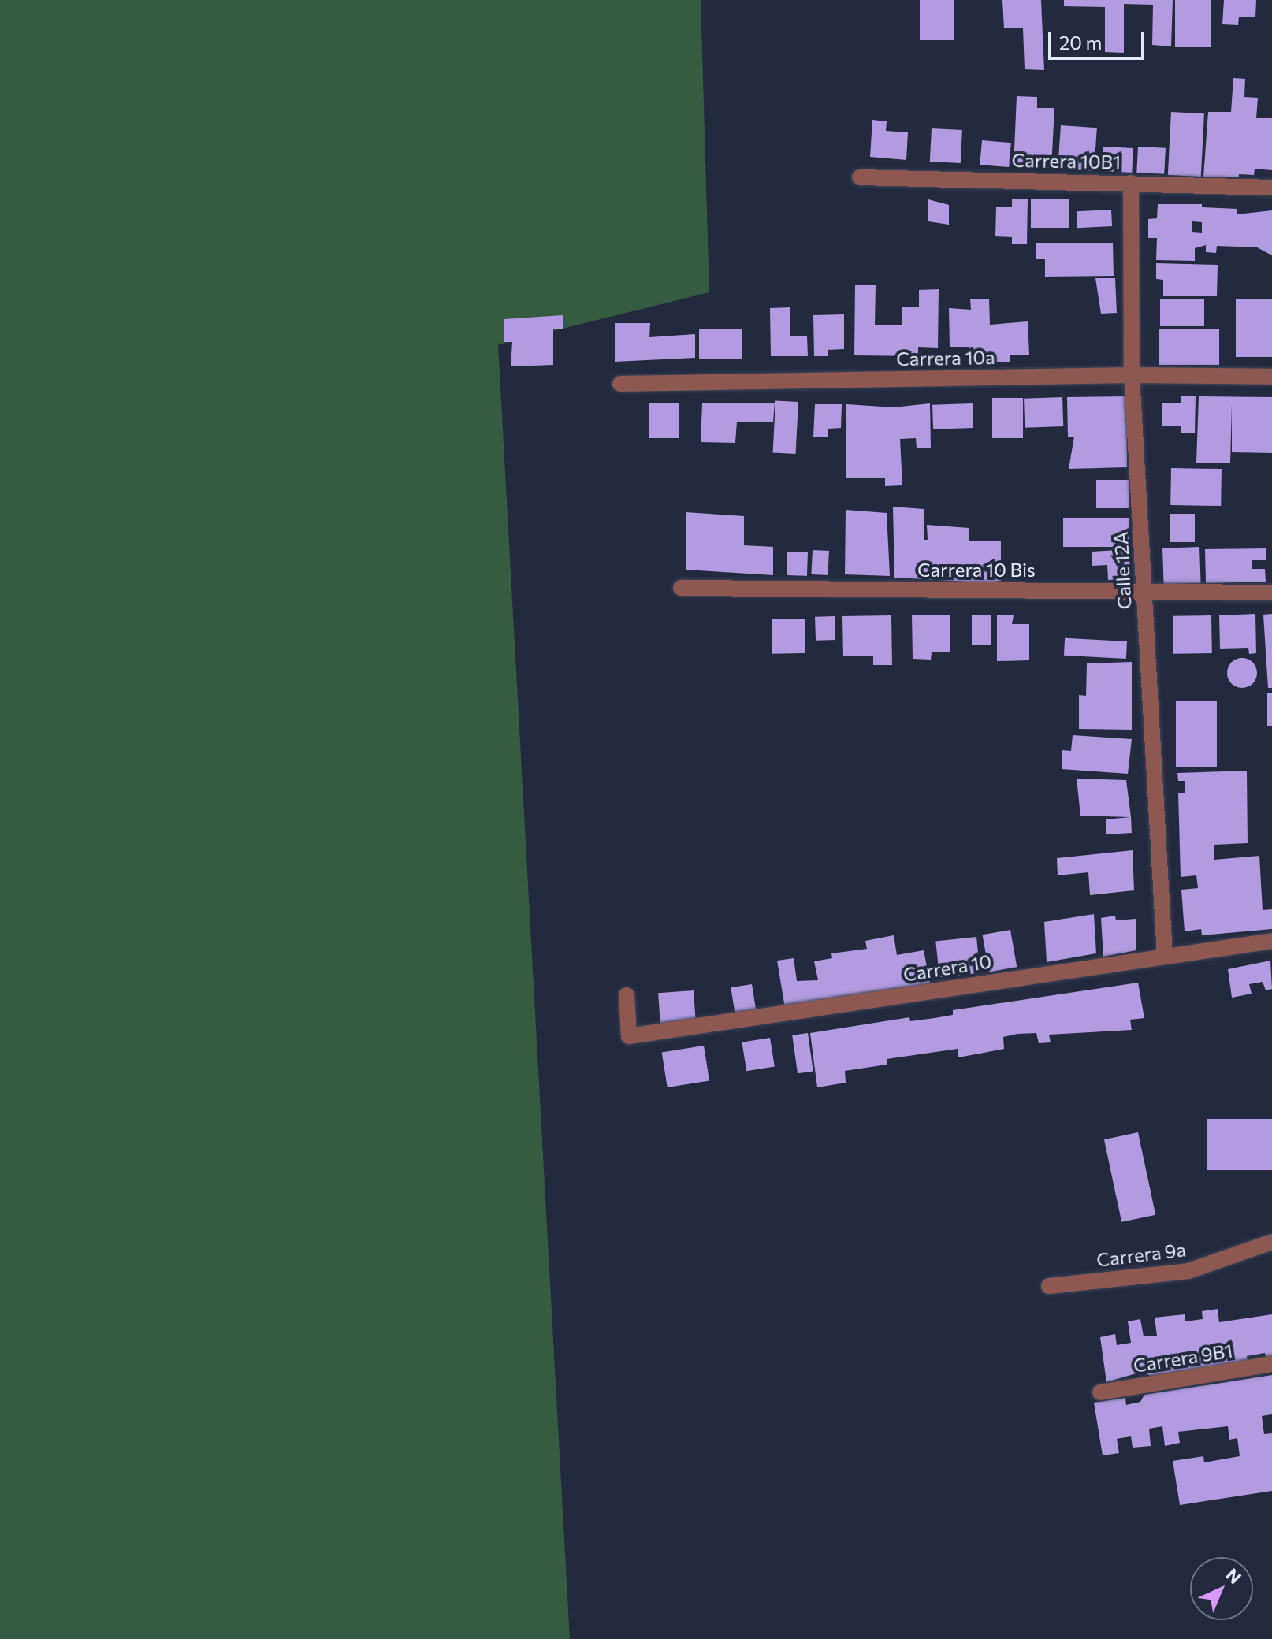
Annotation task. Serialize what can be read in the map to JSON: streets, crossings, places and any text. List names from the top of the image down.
{
  "streets": {
    "street": [
      "Carrera 10B1",
      "Carrera 10a",
      "Carrera 10 Bis",
      "Calle 12A",
      "Carrera 10",
      "Carrera 9a",
      "Carrera 9B1"
    ]
  },
  "crossings": [
    ["Carrera 10B1", "Calle 12A"],
    ["Carrera 10a", "Calle 12A"],
    ["Carrera 10 Bis", "Calle 12A"],
    ["Calle 12A", "Carrera 10"]
  ],
  "scale_bar": "20 m",
  "north": "top right"
}
